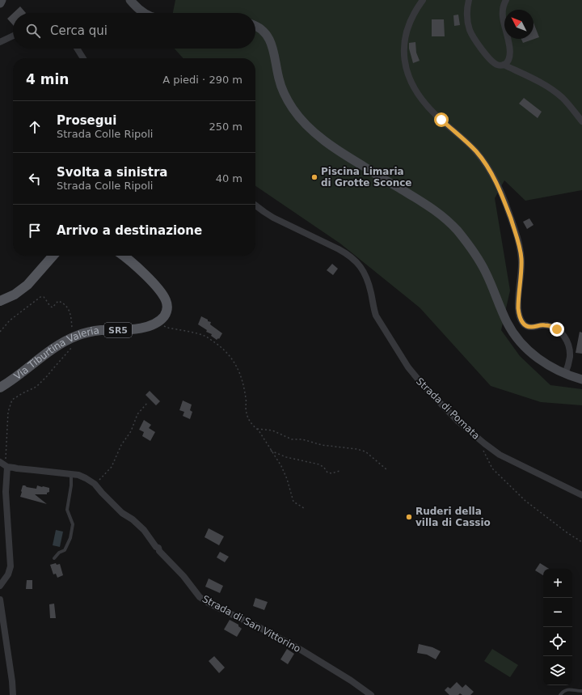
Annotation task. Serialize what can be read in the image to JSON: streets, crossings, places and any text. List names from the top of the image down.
{
  "streets": {
    "main road": ["SR5", "Via Tiburtina Valeria"],
    "street": ["Strada di Pomata", "Strada di San Vittorino"]
  },
  "places": ["Piscina Limaria di Grotte Sconce", "Ruderi della villa di Cassio"],
  "north": "top left",
  "page": {
    "search": "Cerca qui",
    "heading": ["4 min", "A piedi · 290 m"],
    "list": [
      ["Prosegui", "Strada Colle Ripoli", "250 m"],
      ["Svolta a sinistra", "Strada Colle Ripoli", "40 m"],
      "Arrivo a destinazione"
    ],
    "map_buttons": ["+", "−"]
  }
}
